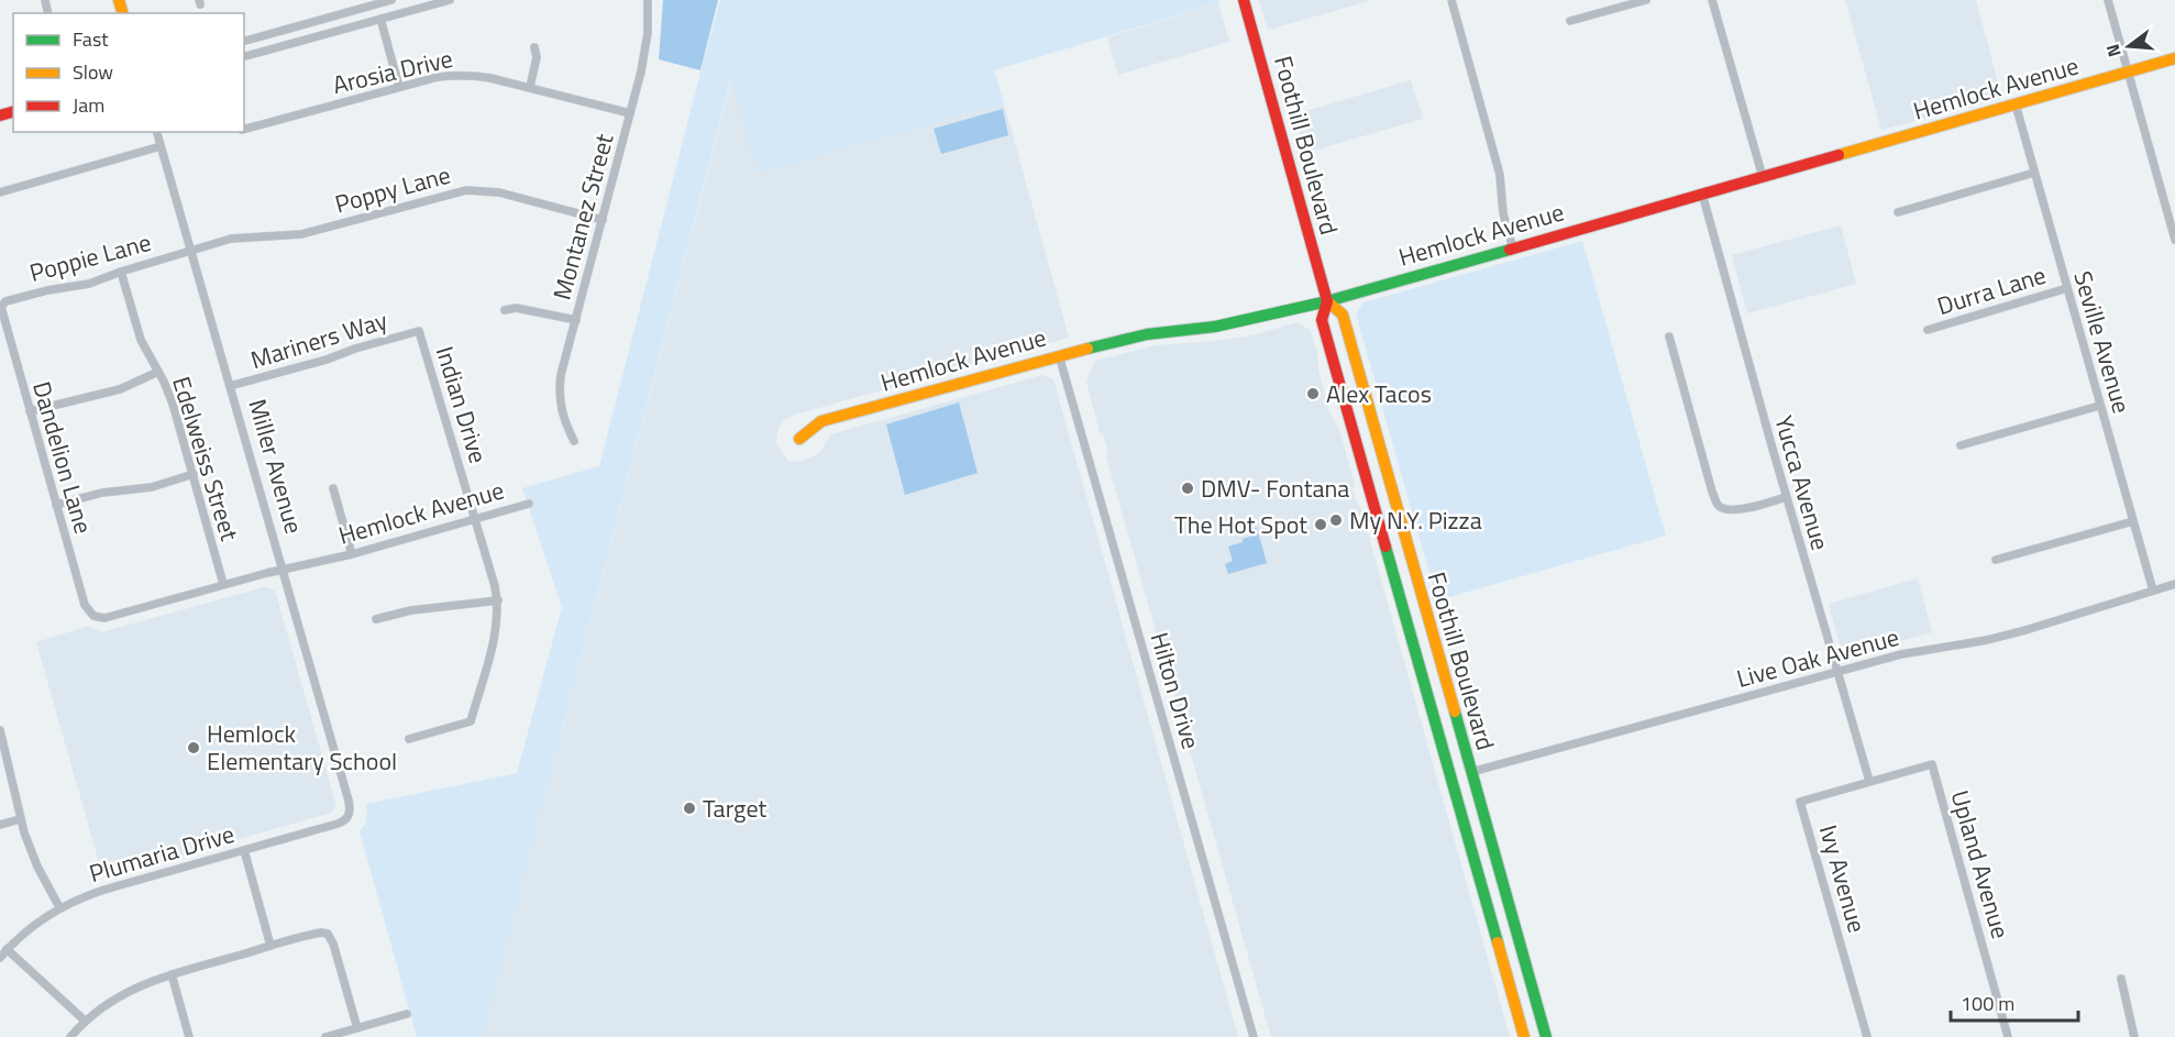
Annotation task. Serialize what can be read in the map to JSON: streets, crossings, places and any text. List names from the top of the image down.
{
  "streets": {
    "main road": ["Hemlock Avenue", "Foothill Boulevard"],
    "street": [
      "Arosia Drive",
      "Poppy Lane",
      "Montanez Street",
      "Poppie Lane",
      "Durra Lane",
      "Mariners Way",
      "Seville Avenue",
      "Indian Drive",
      "Dandelion Lane",
      "Edelweiss Street",
      "Miller Avenue",
      "Yucca Avenue",
      "Live Oak Avenue",
      "Hilton Drive",
      "Plumaria Drive",
      "Upland Avenue",
      "Ivy Avenue"
    ]
  },
  "crossings": [
    ["Arosia Drive", "Montanez Street"],
    ["Hemlock Avenue", "Foothill Boulevard"],
    ["Hemlock Avenue", "Seville Avenue"],
    ["Hemlock Avenue", "Indian Drive"],
    ["Hemlock Avenue", "Dandelion Lane"],
    ["Hemlock Avenue", "Edelweiss Street"],
    ["Hemlock Avenue", "Miller Avenue"],
    ["Hemlock Avenue", "Yucca Avenue"],
    ["Hemlock Avenue", "Hilton Drive"],
    ["Foothill Boulevard", "Live Oak Avenue"],
    ["Poppy Lane", "Montanez Street"],
    ["Poppy Lane", "Poppie Lane"],
    ["Poppy Lane", "Miller Avenue"],
    ["Poppie Lane", "Dandelion Lane"],
    ["Poppie Lane", "Edelweiss Street"],
    ["Poppie Lane", "Miller Avenue"],
    ["Durra Lane", "Seville Avenue"],
    ["Mariners Way", "Indian Drive"],
    ["Mariners Way", "Miller Avenue"],
    ["Seville Avenue", "Live Oak Avenue"],
    ["Miller Avenue", "Plumaria Drive"],
    ["Yucca Avenue", "Live Oak Avenue"],
    ["Yucca Avenue", "Upland Avenue"],
    ["Yucca Avenue", "Ivy Avenue"],
    ["Upland Avenue", "Ivy Avenue"]
  ],
  "places": [
    "Alex Tacos",
    "DMV- Fontana",
    "My N.Y. Pizza",
    "The Hot Spot",
    "Hemlock Elementary School",
    "Target"
  ],
  "legend": ["Fast", "Slow", "Jam"],
  "scale_bar": "100 m",
  "north": "left"
}
